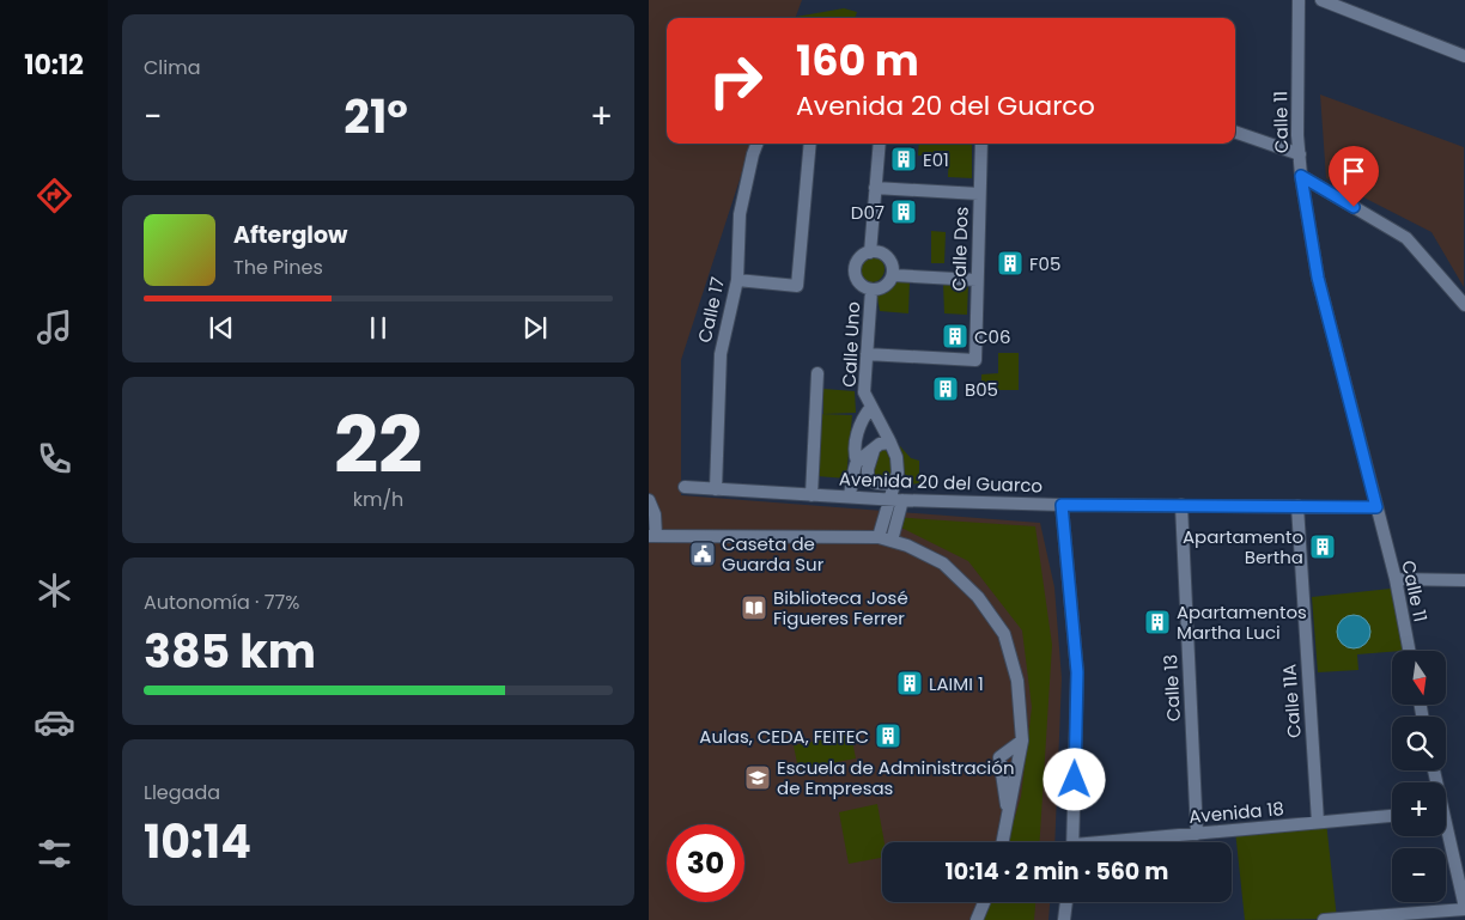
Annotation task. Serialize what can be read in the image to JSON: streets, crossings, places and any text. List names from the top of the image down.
{
  "streets": {
    "street": [
      "Calle 11",
      "Calle Dos",
      "Calle 17",
      "Calle Uno",
      "Avenida 20 del Guarco",
      "Calle 13",
      "Calle 11A",
      "Avenida 18"
    ]
  },
  "crossings": [
    ["Calle 11", "Avenida 20 del Guarco"],
    ["Calle Dos", "Calle Uno"],
    ["Calle 17", "Avenida 20 del Guarco"],
    ["Calle Uno", "Avenida 20 del Guarco"],
    ["Avenida 20 del Guarco", "Calle 13"],
    ["Avenida 20 del Guarco", "Calle 11A"],
    ["Calle 13", "Avenida 18"],
    ["Calle 11A", "Avenida 18"]
  ],
  "places": {
    "building": [
      "E01",
      "D07",
      "F05",
      "C06",
      "B05",
      "Apartamento Bertha",
      "Apartamentos Martha Luci",
      "LAIMI 1",
      "Aulas, CEDA, FEITEC"
    ],
    "public building": ["Caseta de Guarda Sur"],
    "library": ["Biblioteca José Figueres Ferrer"],
    "school or university": ["Escuela de Administración de Empresas"]
  },
  "north": "bottom",
  "page": {
    "tabs": "10:12",
    "tile": [
      "Clima",
      ["22", "km/h"],
      ["Autonomía · 77%", "385 km"],
      ["Llegada", "10:14"]
    ],
    "turn": ["160 m", "Avenida 20 del Guarco"],
    "heat": ["−", "21°", "+"],
    "song": ["Afterglow", "The Pines"],
    "map_buttons": ["+", "−"],
    "limit": "30",
    "trip": "10:14 · 2 min · 560 m"
  }
}
